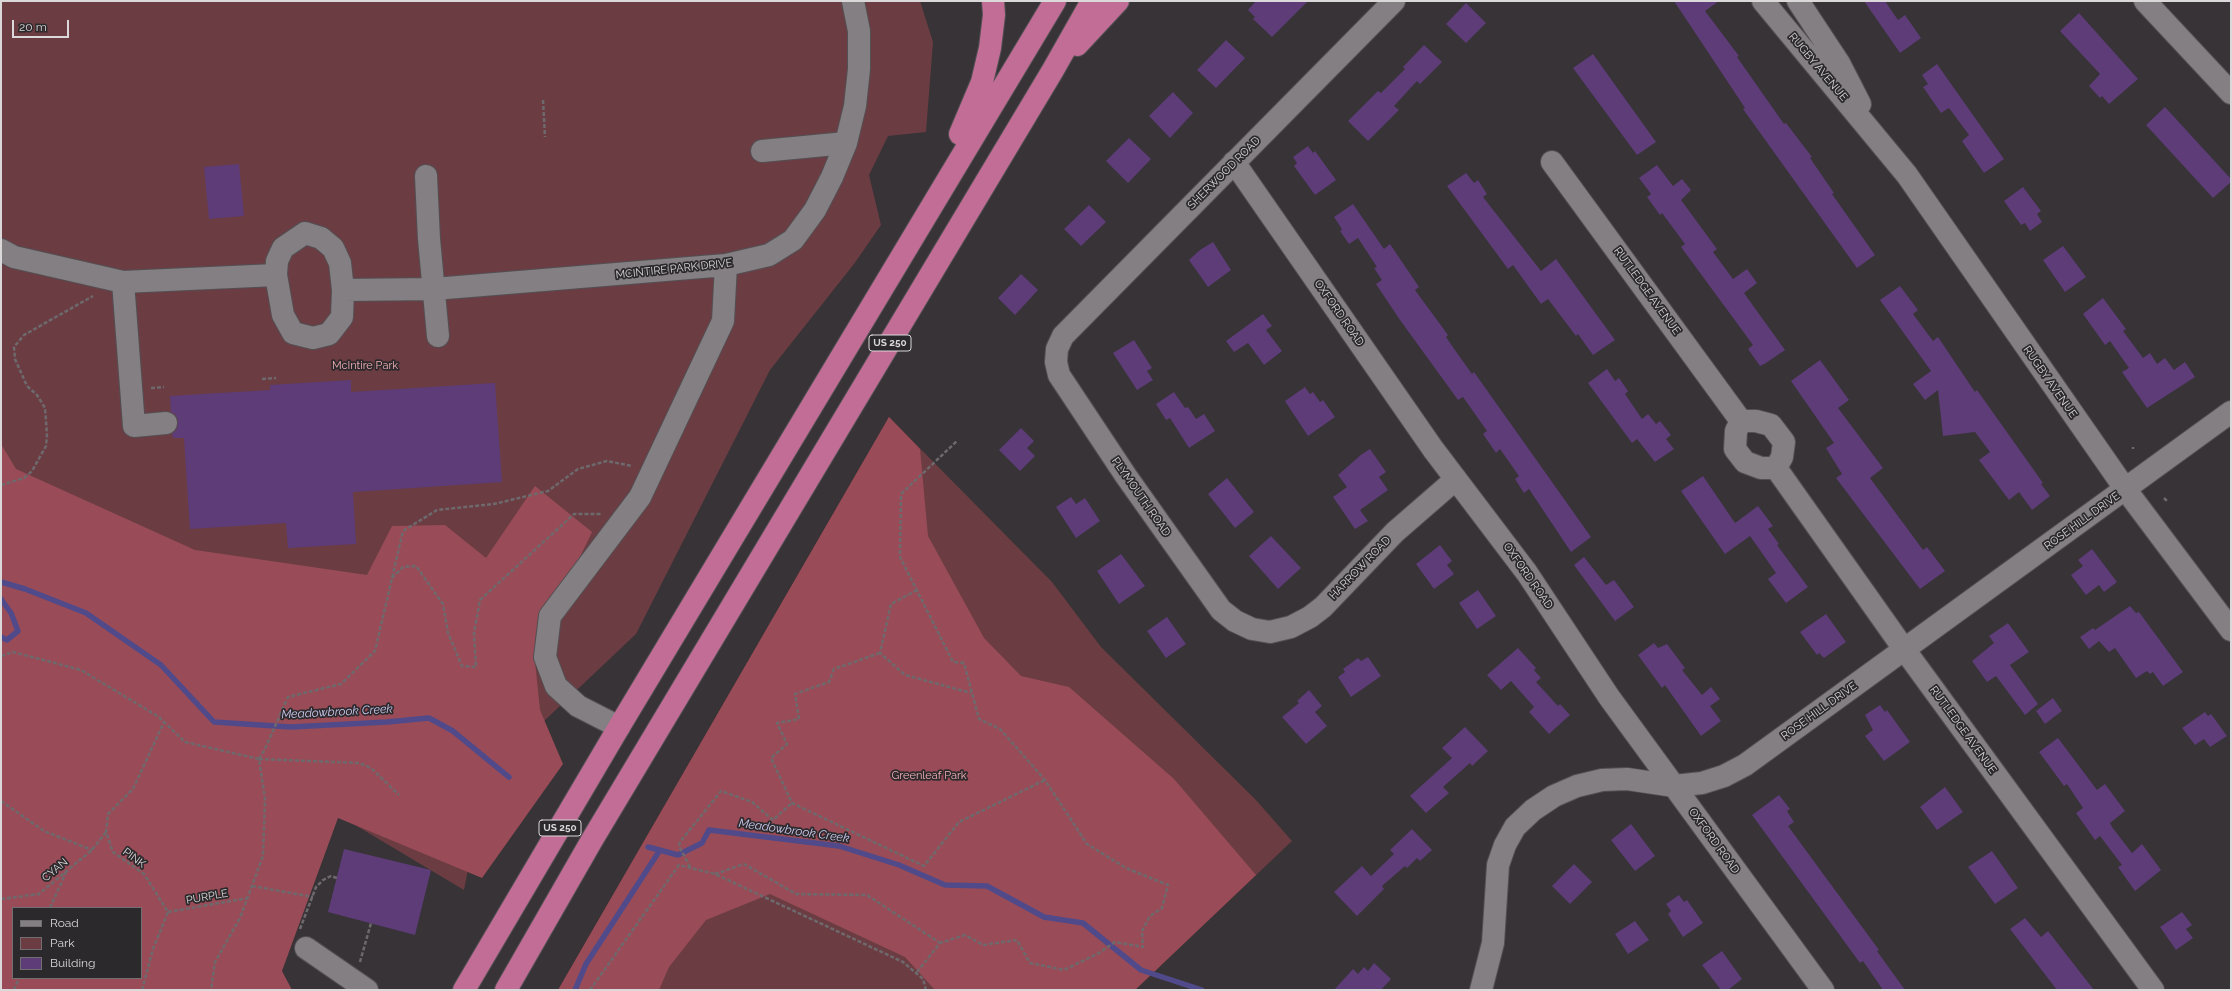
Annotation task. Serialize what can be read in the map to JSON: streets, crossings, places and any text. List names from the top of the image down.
{
  "streets": {
    "highway": ["US 250"],
    "street": [
      "RUGBY AVENUE",
      "SHERWOOD ROAD",
      "MCINTIRE PARK DRIVE",
      "RUTLEDGE AVENUE",
      "OXFORD ROAD",
      "PLYMOUTH ROAD",
      "ROSE HILL DRIVE",
      "HARROW ROAD"
    ],
    "path": ["PINK", "CYAN", "PURPLE"]
  },
  "crossings": [
    ["RUGBY AVENUE", "ROSE HILL DRIVE"],
    ["SHERWOOD ROAD", "OXFORD ROAD"],
    ["SHERWOOD ROAD", "PLYMOUTH ROAD"],
    ["RUTLEDGE AVENUE", "ROSE HILL DRIVE"],
    ["OXFORD ROAD", "ROSE HILL DRIVE"],
    ["OXFORD ROAD", "HARROW ROAD"],
    ["PLYMOUTH ROAD", "HARROW ROAD"],
    ["PINK", "CYAN"],
    ["PINK", "PURPLE"]
  ],
  "water": ["Meadowbrook Creek"],
  "parks": ["McIntire Park", "Greenleaf Park"],
  "legend": ["Road", "Park", "Building"],
  "scale_bar": "20 m"
}
